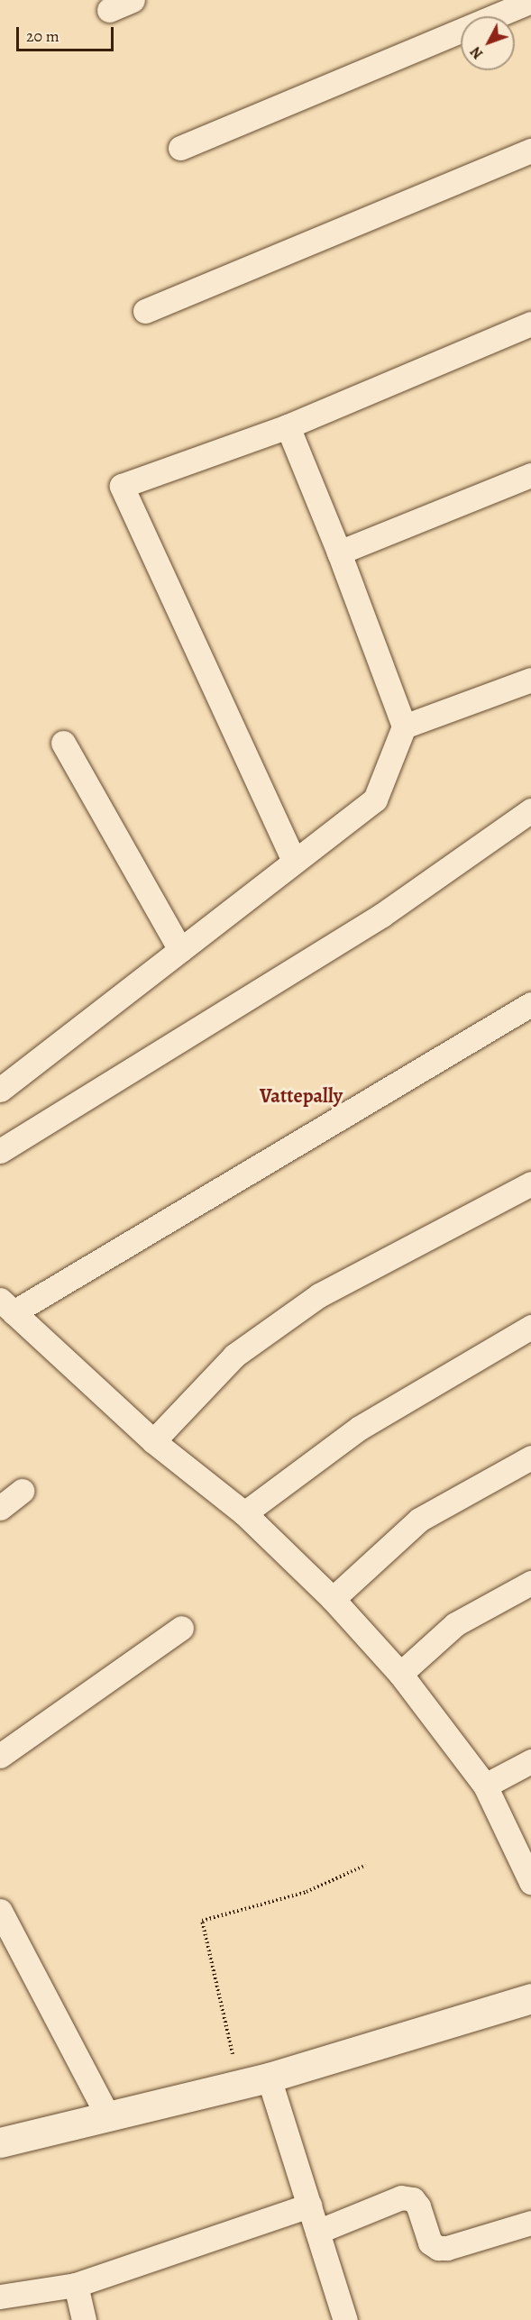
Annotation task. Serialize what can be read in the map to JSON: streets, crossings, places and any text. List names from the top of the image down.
{
  "districts": ["Vattepally"],
  "scale_bar": "20 m",
  "north": "bottom left"
}
